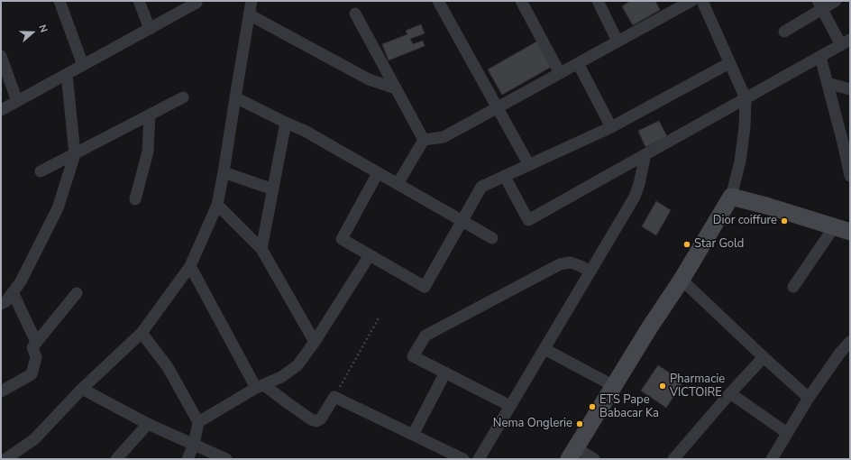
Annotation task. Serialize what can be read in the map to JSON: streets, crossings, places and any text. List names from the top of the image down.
{
  "places": [
    "Dior coiffure",
    "Star Gold",
    "Pharmacie VICTOIRE",
    "ETS Pape Babacar Ka",
    "Nema Onglerie"
  ],
  "north": "right"
}
